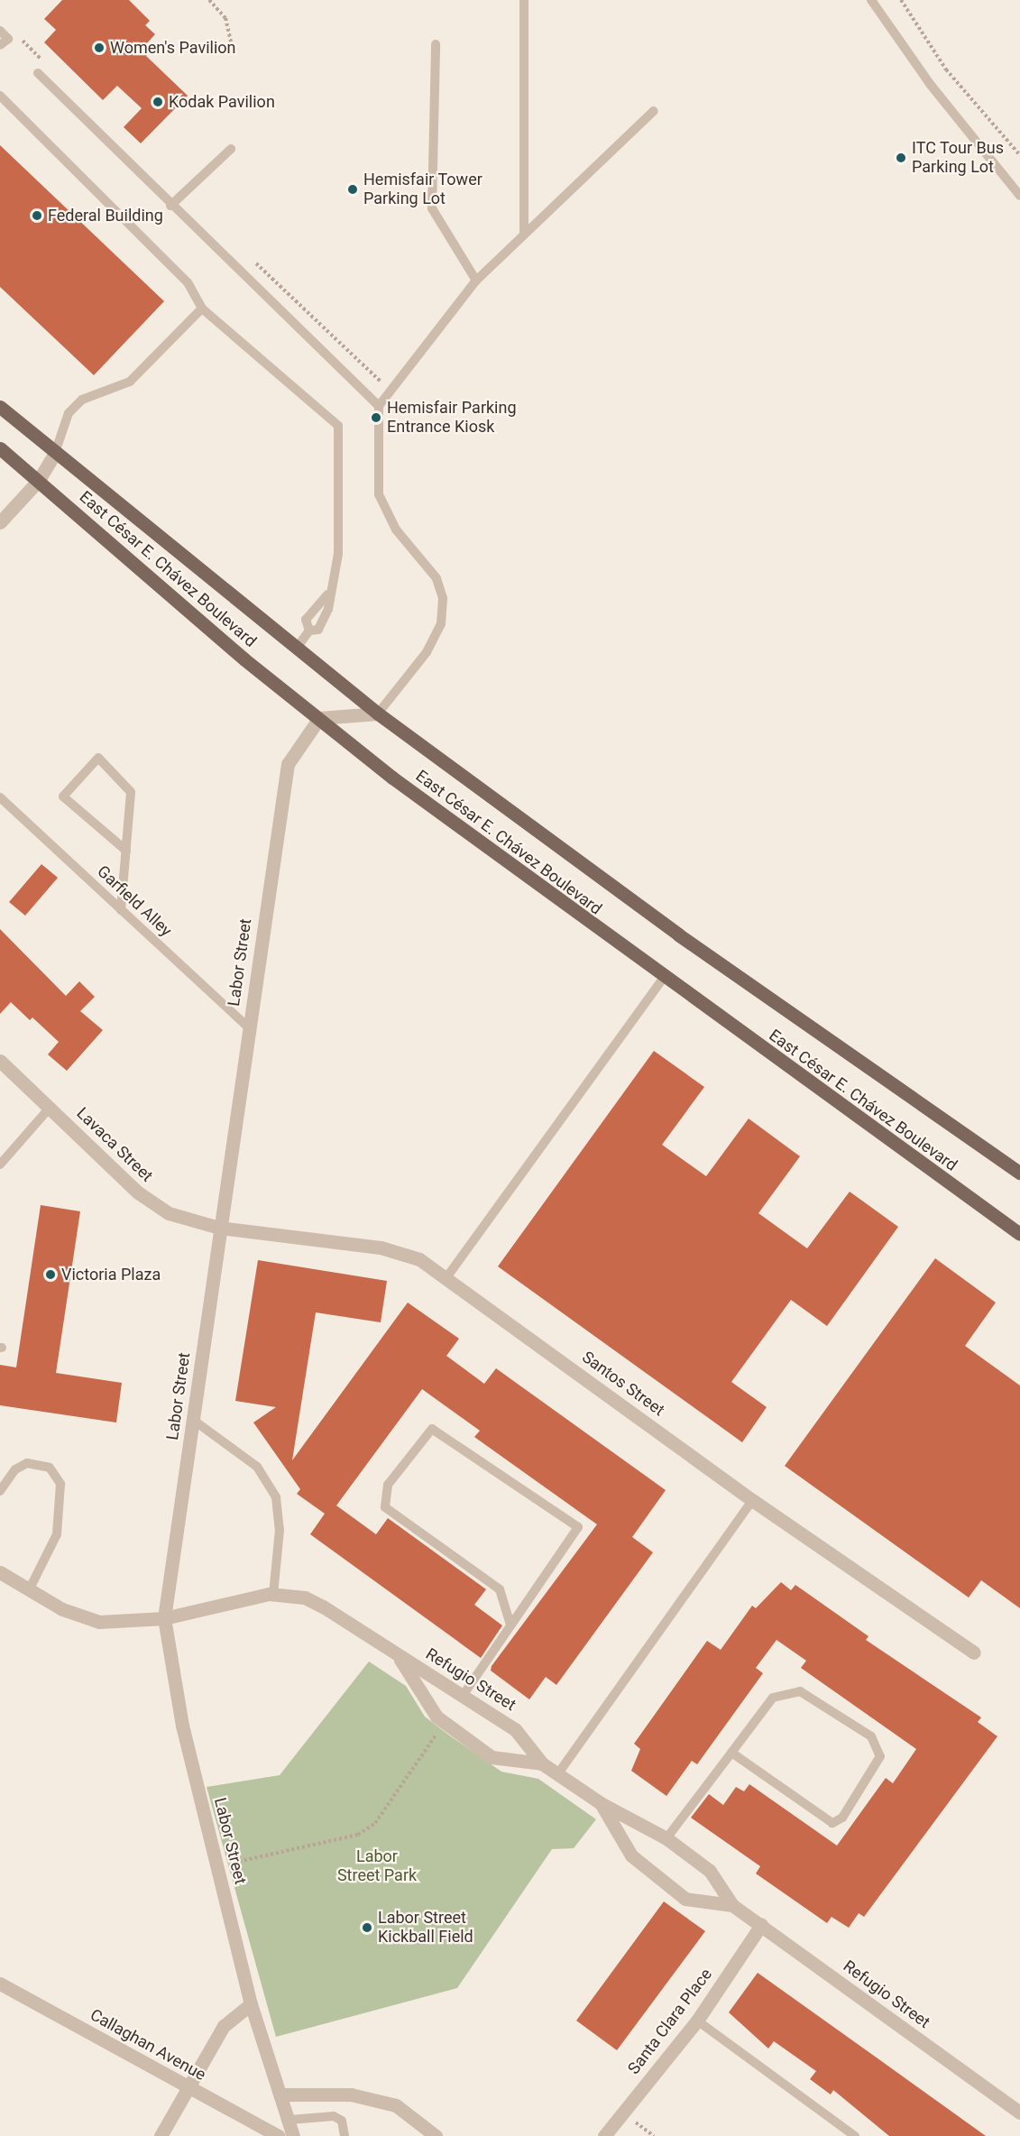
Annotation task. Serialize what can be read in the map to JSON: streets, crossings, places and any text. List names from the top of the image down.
{
  "streets": {
    "main road": ["East César E. Chávez Boulevard"],
    "street": [
      "Labor Street",
      "Lavaca Street",
      "Santos Street",
      "Refugio Street",
      "Santa Clara Place",
      "Callaghan Avenue"
    ],
    "lane": ["Garfield Alley"]
  },
  "crossings": [
    ["East César E. Chávez Boulevard", "Labor Street"],
    ["Garfield Alley", "Labor Street"],
    ["Labor Street", "Lavaca Street"],
    ["Labor Street", "Santos Street"],
    ["Labor Street", "Refugio Street"],
    ["Lavaca Street", "Santos Street"],
    ["Refugio Street", "Santa Clara Place"]
  ],
  "parks": ["Labor Street Park"],
  "places": [
    "Women's Pavilion",
    "Kodak Pavilion",
    "ITC Tour Bus Parking Lot",
    "Hemisfair Tower Parking Lot",
    "Federal Building",
    "Hemisfair Parking Entrance Kiosk",
    "Victoria Plaza",
    "Labor Street Kickball Field"
  ]
}
